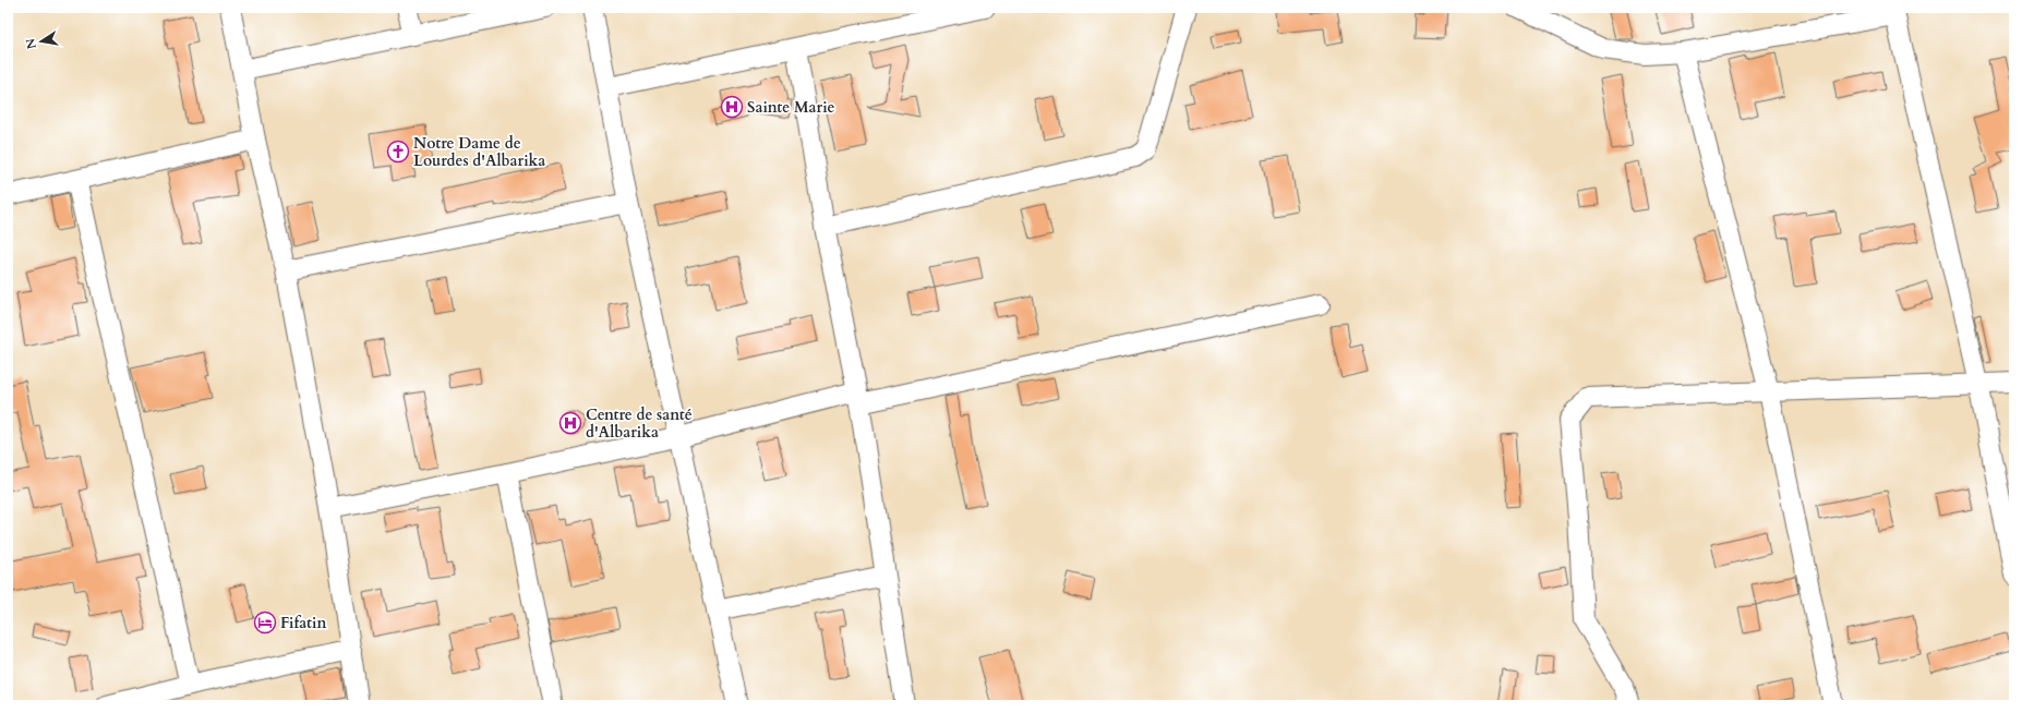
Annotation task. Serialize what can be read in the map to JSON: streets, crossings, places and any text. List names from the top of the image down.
{
  "places": {
    "hospital": ["Sainte Marie", "Centre de santé d'Albarika"],
    "church": ["Notre Dame de Lourdes d'Albarika"],
    "hotel": ["Fifatin"]
  },
  "north": "left"
}
